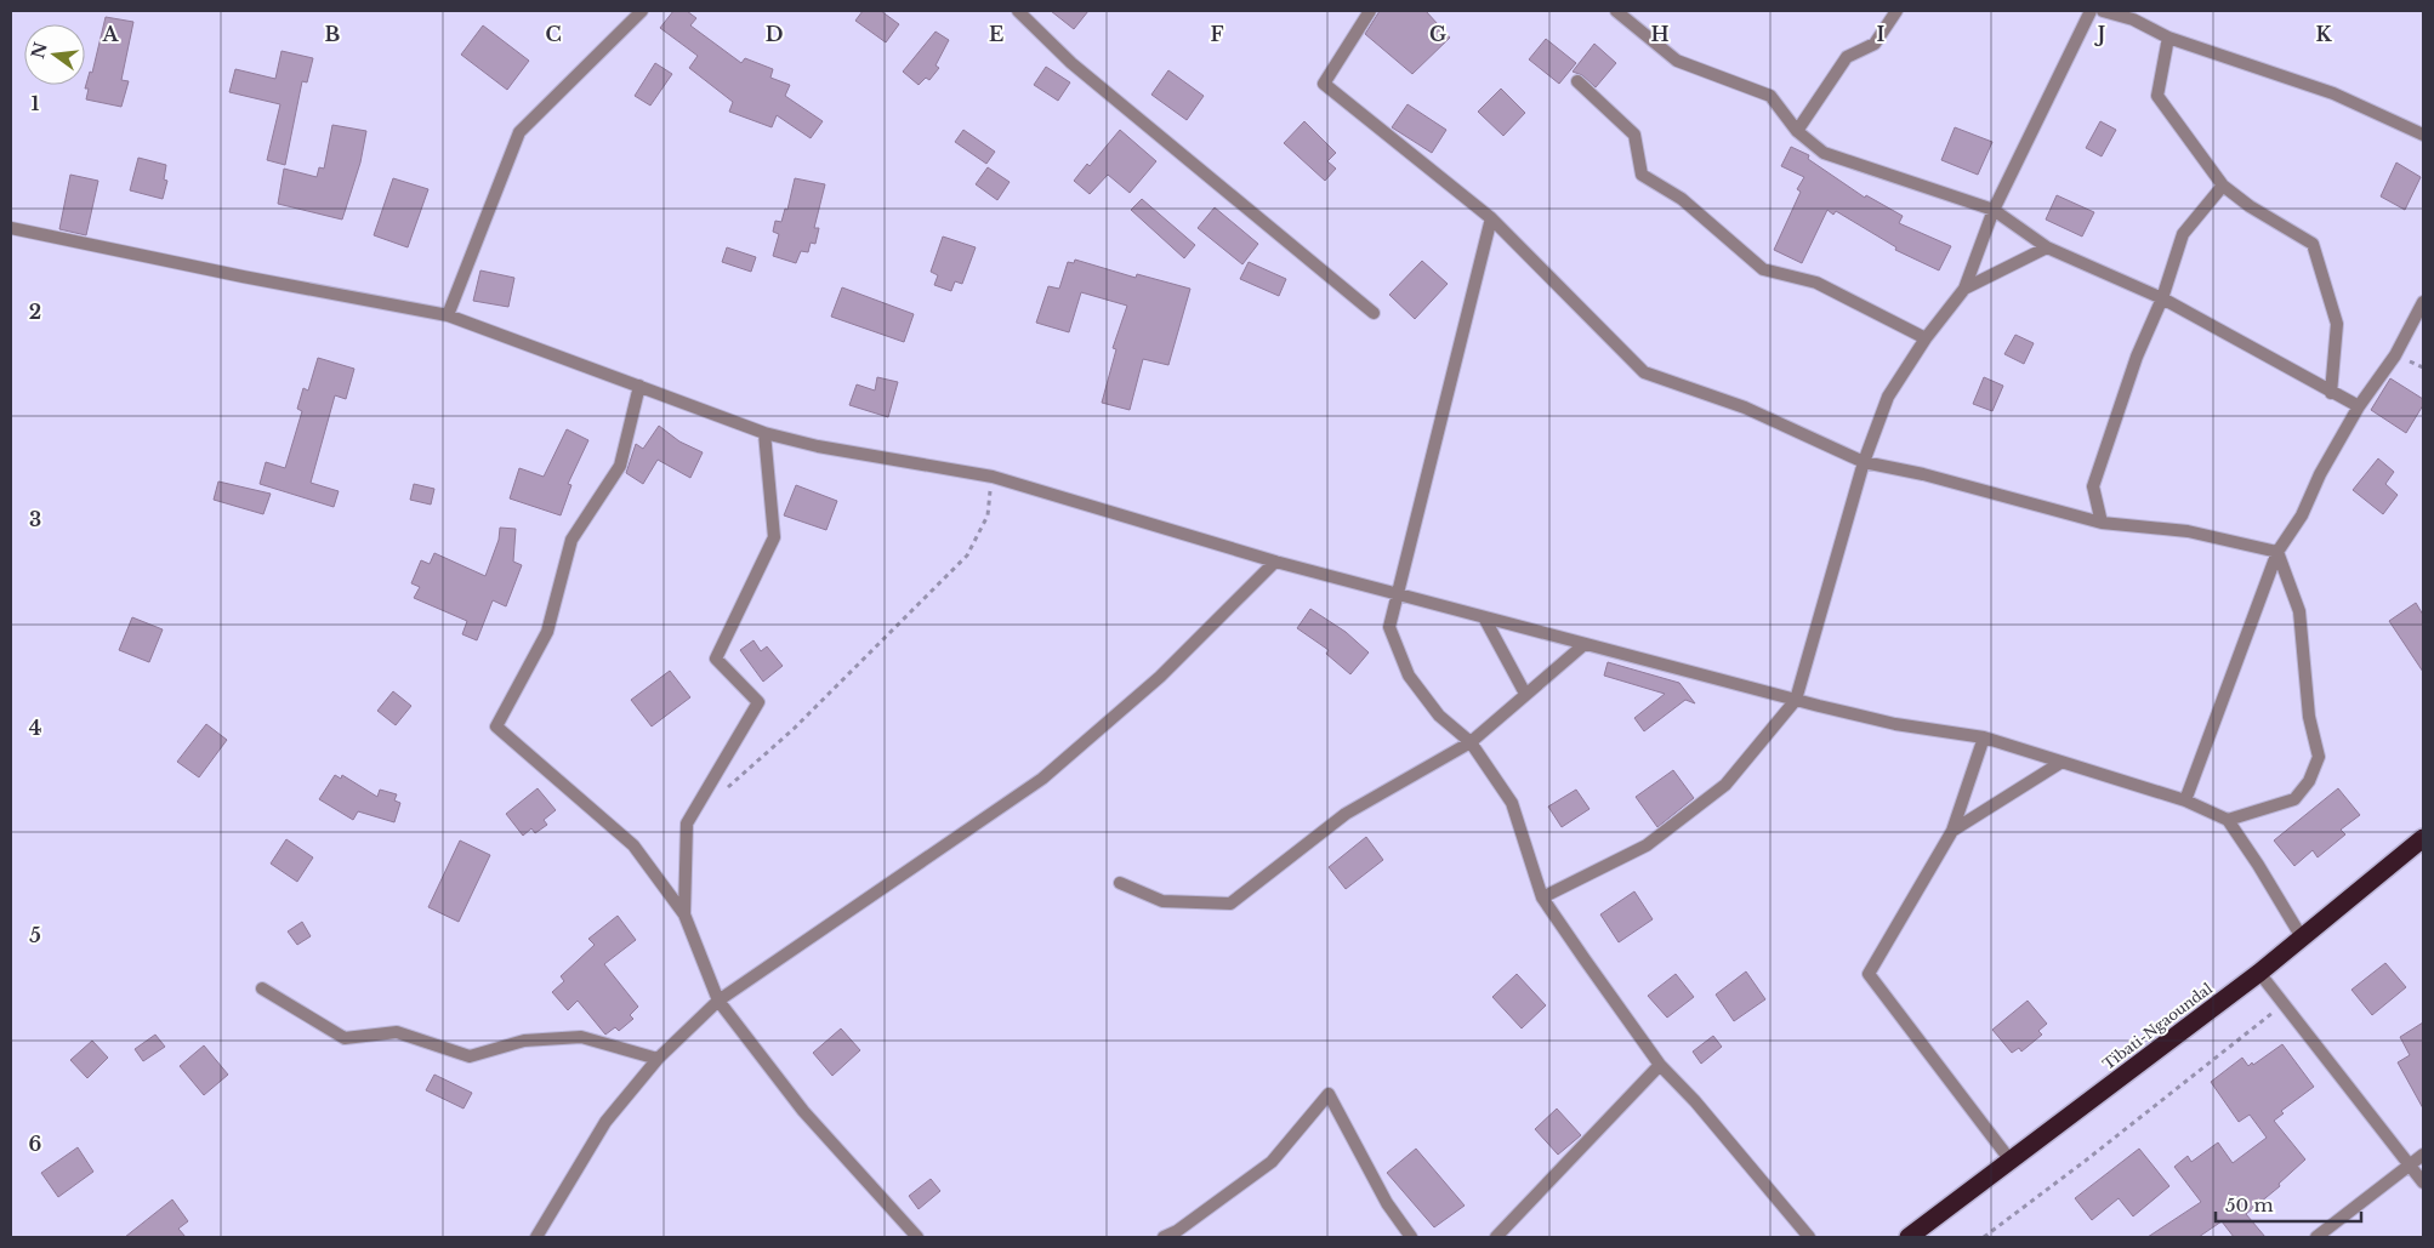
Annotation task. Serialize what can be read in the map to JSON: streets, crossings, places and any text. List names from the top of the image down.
{
  "streets": {
    "highway": ["Tibati-Ngaoundal"]
  },
  "scale_bar": "50 m",
  "north": "left",
  "grid": {
    "columns": [
      "A",
      "B",
      "C",
      "D",
      "E",
      "F",
      "G",
      "H",
      "I",
      "J",
      "K"
    ],
    "rows": [
      "1",
      "2",
      "3",
      "4",
      "5",
      "6"
    ]
  }
}
